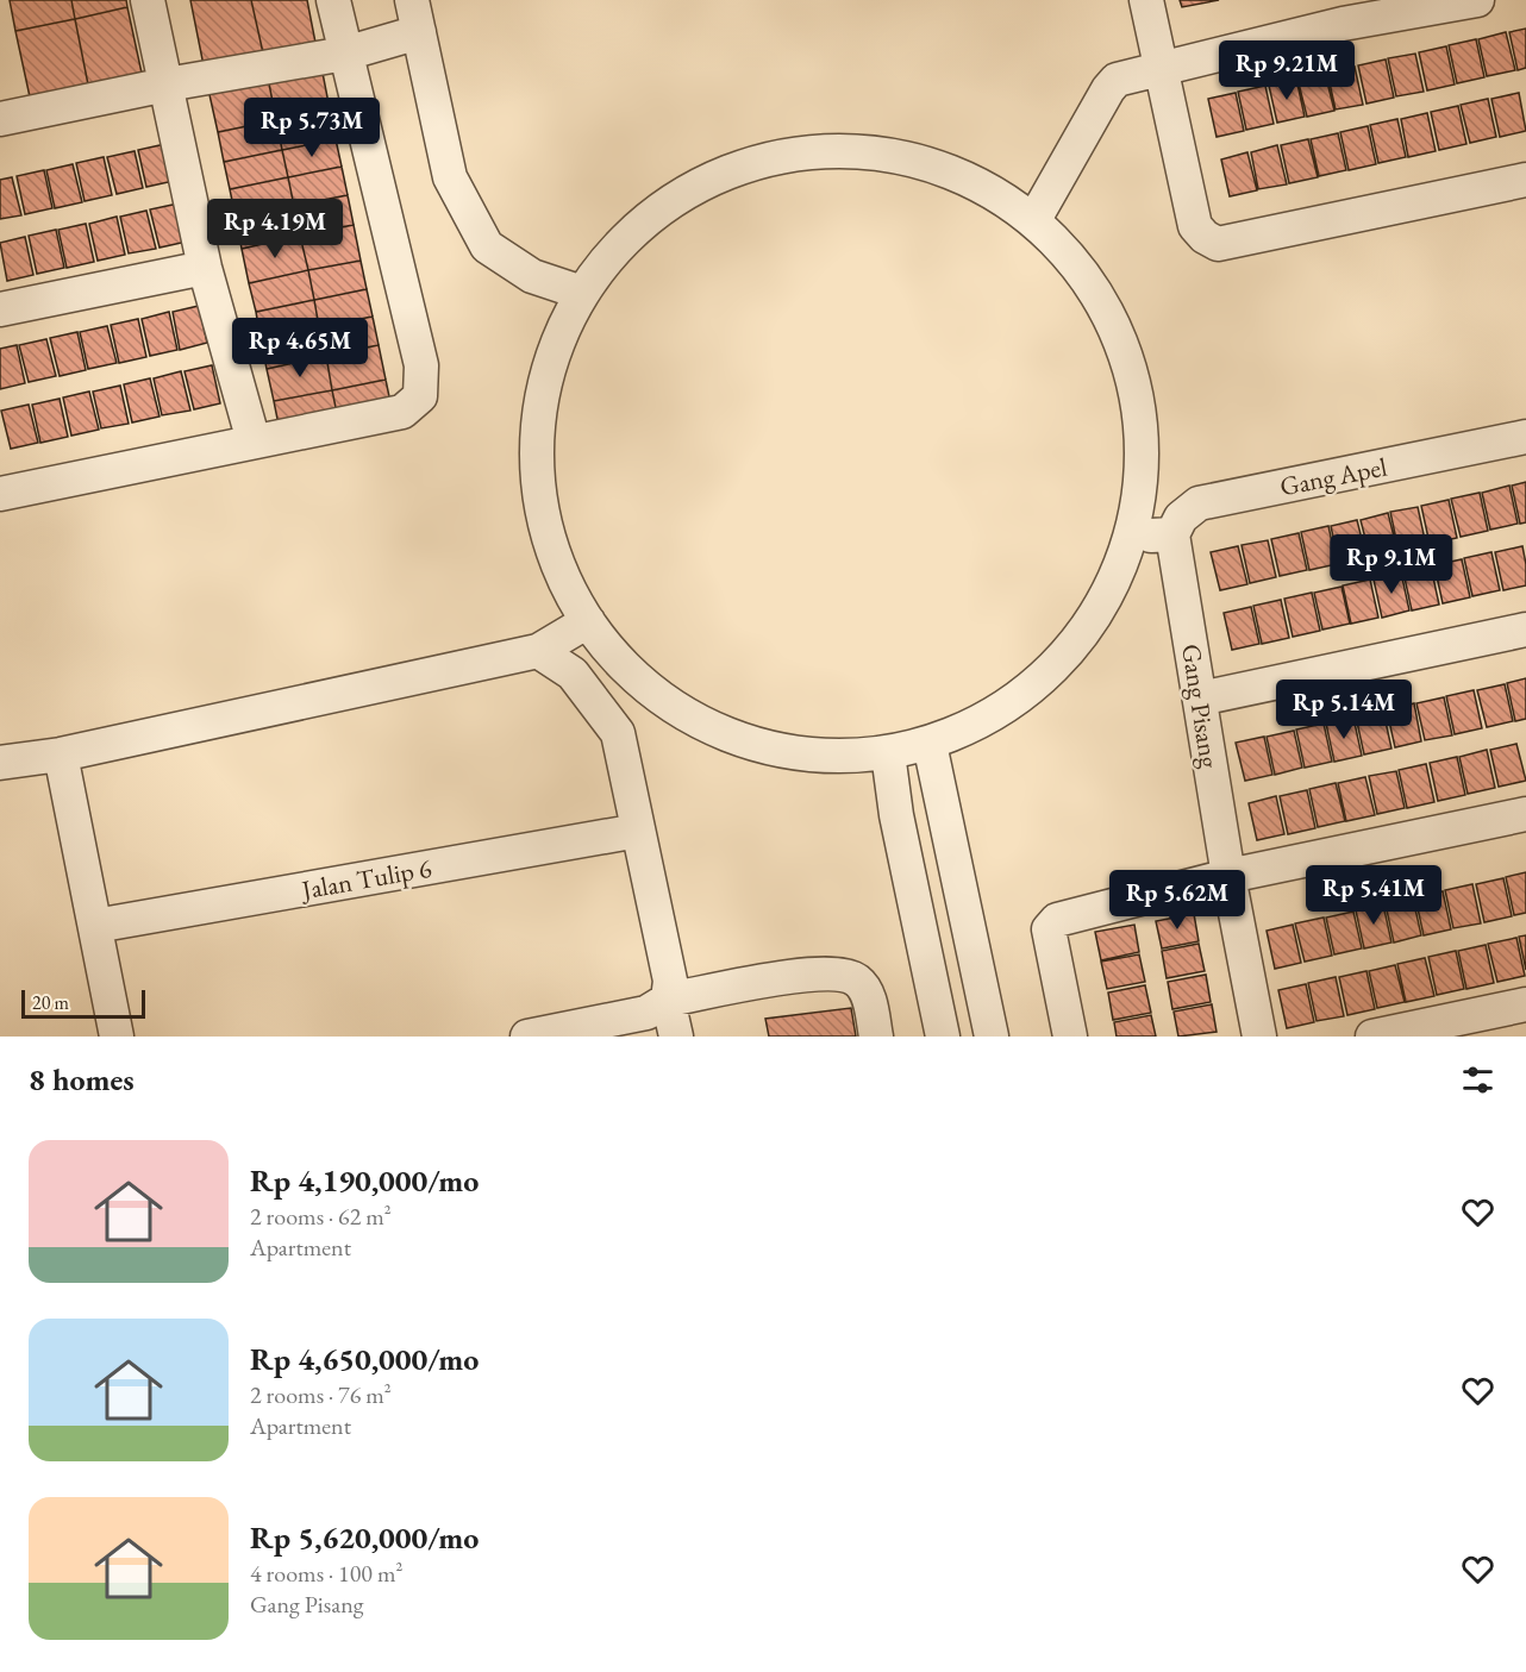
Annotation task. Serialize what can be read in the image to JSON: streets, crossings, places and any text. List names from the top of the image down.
{
  "streets": {
    "street": ["Gang Apel", "Gang Pisang", "Jalan Tulip 6"]
  },
  "crossings": [
    ["Gang Apel", "Gang Pisang"]
  ],
  "scale_bar": "20 m",
  "page": {
    "price": [
      "Rp 9.21M",
      "Rp 5.73M",
      "Rp 4.19M",
      "Rp 4.65M",
      "Rp 9.1M",
      "Rp 5.14M",
      "Rp 5.41M",
      "Rp 5.62M"
    ],
    "scale": "20 m",
    "heading": "8 homes",
    "list": [
      {
        "name": "Rp 4,190,000/mo",
        "note": "2 rooms · 62 m² · Apartment"
      },
      {
        "name": "Rp 4,650,000/mo",
        "note": "2 rooms · 76 m² · Apartment"
      },
      {
        "name": "Rp 5,620,000/mo",
        "note": "4 rooms · 100 m² · Gang Pisang"
      }
    ]
  }
}
